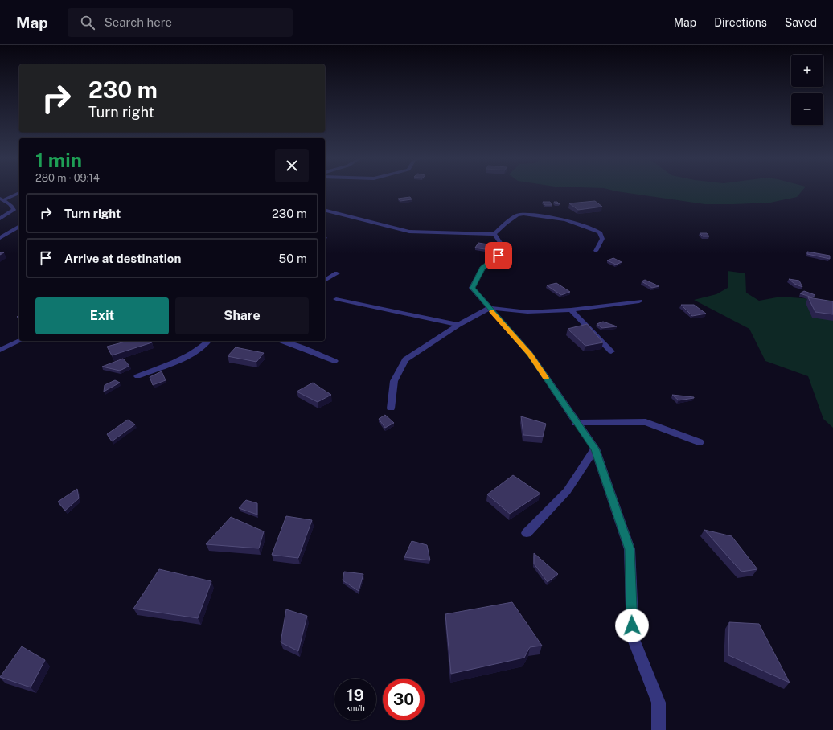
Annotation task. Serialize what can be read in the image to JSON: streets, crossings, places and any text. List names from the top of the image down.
{
  "page": {
    "header": "Map",
    "search": "Search here",
    "nav": ["Map", "Directions", "Saved"],
    "map_buttons": ["+", "−"],
    "turn": ["230 m", "Turn right"],
    "heading": ["1 min", "280 m · 09:14"],
    "list": [
      {
        "name": "Turn right",
        "value": "230 m"
      },
      {
        "name": "Arrive at destination",
        "value": "50 m"
      }
    ],
    "buttons": ["Exit", "Share"],
    "speed": "19 km/h",
    "limit": "30"
  }
}
